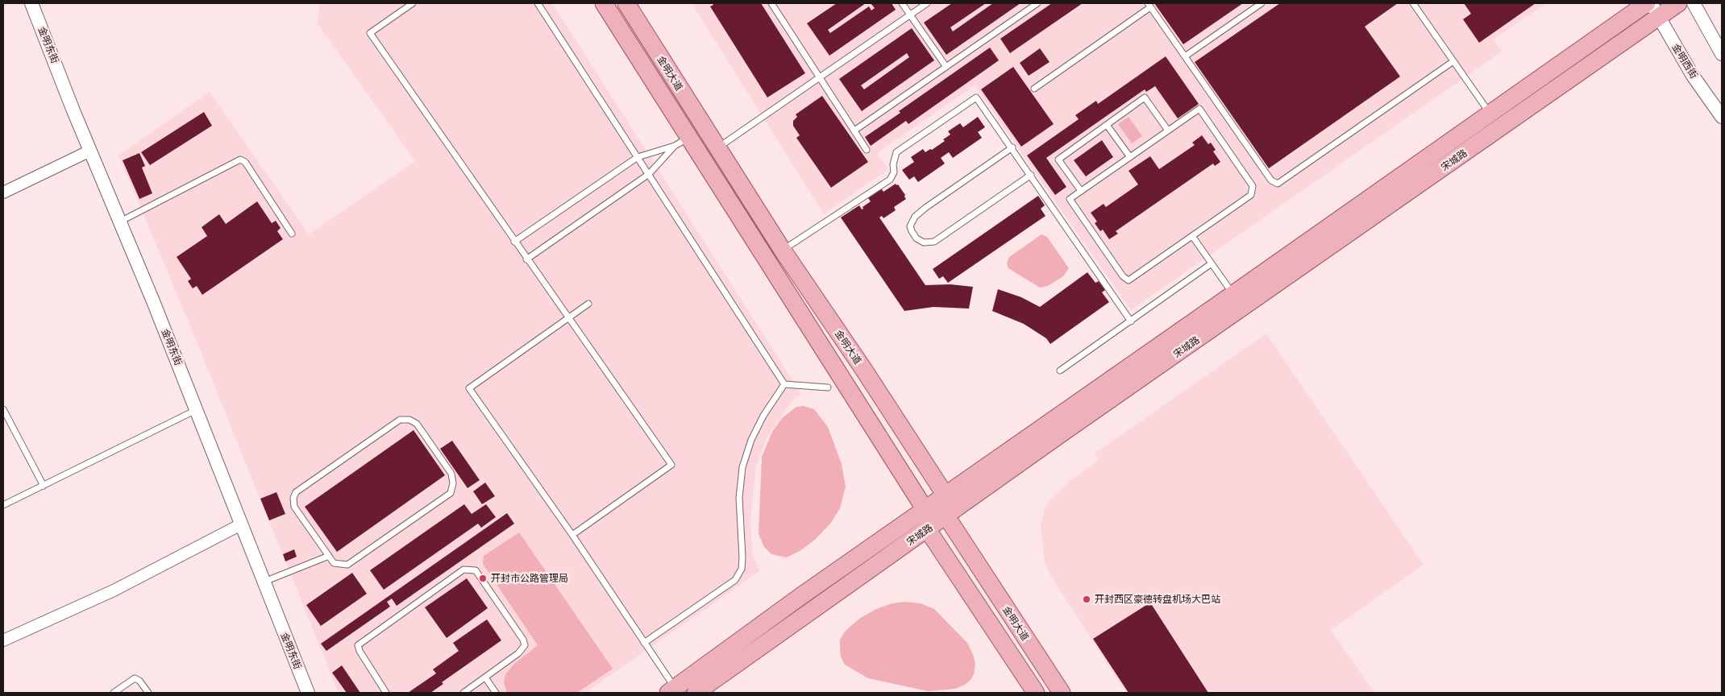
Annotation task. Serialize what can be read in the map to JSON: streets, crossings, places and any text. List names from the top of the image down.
{
  "streets": {
    "main road": ["金明大道", "宋城路"],
    "street": ["金明东街", "金明西街"]
  },
  "crossings": [
    ["金明西街", "宋城路"],
    ["金明大道", "宋城路"]
  ],
  "places": ["开封市公路管理局", "开封西区豪德转盘机场大巴站"]
}
